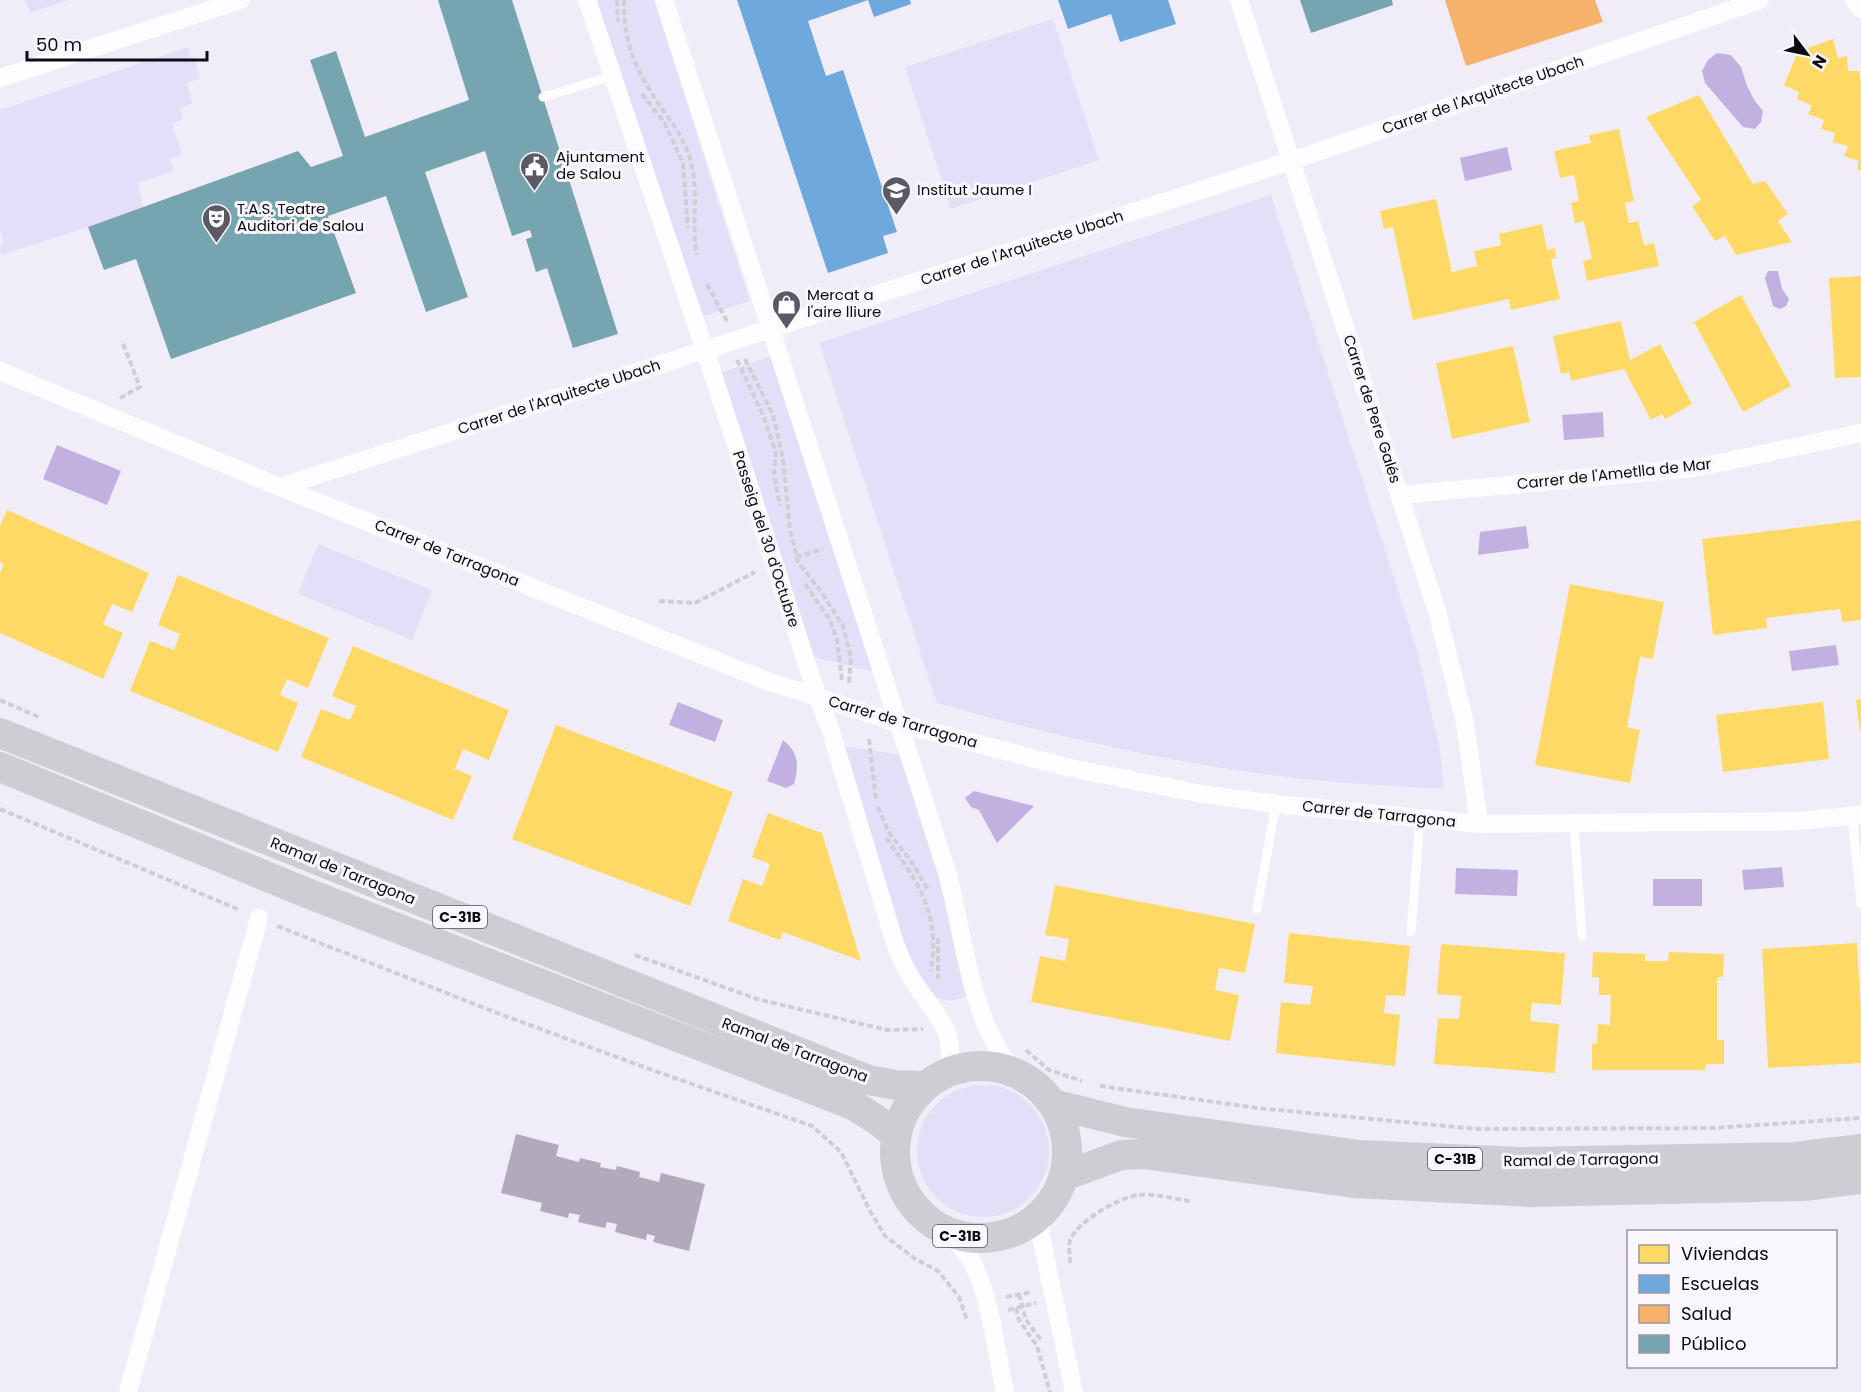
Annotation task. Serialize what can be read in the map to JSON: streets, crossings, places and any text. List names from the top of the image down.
{
  "streets": {
    "main road": ["Ramal de Tarragona", "C-31B"],
    "street": [
      "Carrer de l'Arquitecte Ubach",
      "Carrer de Pere Galés",
      "Carrer de l'Ametlla de Mar",
      "Passeig del 30 d'Octubre",
      "Carrer de Tarragona"
    ]
  },
  "crossings": [
    ["Carrer de l'Arquitecte Ubach", "Carrer de Pere Galés"],
    ["Carrer de l'Arquitecte Ubach", "Passeig del 30 d'Octubre"],
    ["Carrer de l'Arquitecte Ubach", "Carrer de Tarragona"],
    ["Carrer de Pere Galés", "Carrer de l'Ametlla de Mar"],
    ["Carrer de Pere Galés", "Carrer de Tarragona"],
    ["Passeig del 30 d'Octubre", "Carrer de Tarragona"],
    ["Passeig del 30 d'Octubre", "Ramal de Tarragona"],
    ["Passeig del 30 d'Octubre", "C-31B"],
    ["Ramal de Tarragona", "C-31B"]
  ],
  "places": {
    "public building": ["Ajuntament de Salou"],
    "school or university": ["Institut Jaume I"],
    "theatre": ["T.A.S. Teatre Auditori de Salou"],
    "shop": ["Mercat a l'aire lliure"]
  },
  "legend": [
    "Viviendas",
    "Escuelas",
    "Salud",
    "Público"
  ],
  "scale_bar": "50 m",
  "north": "bottom right"
}
